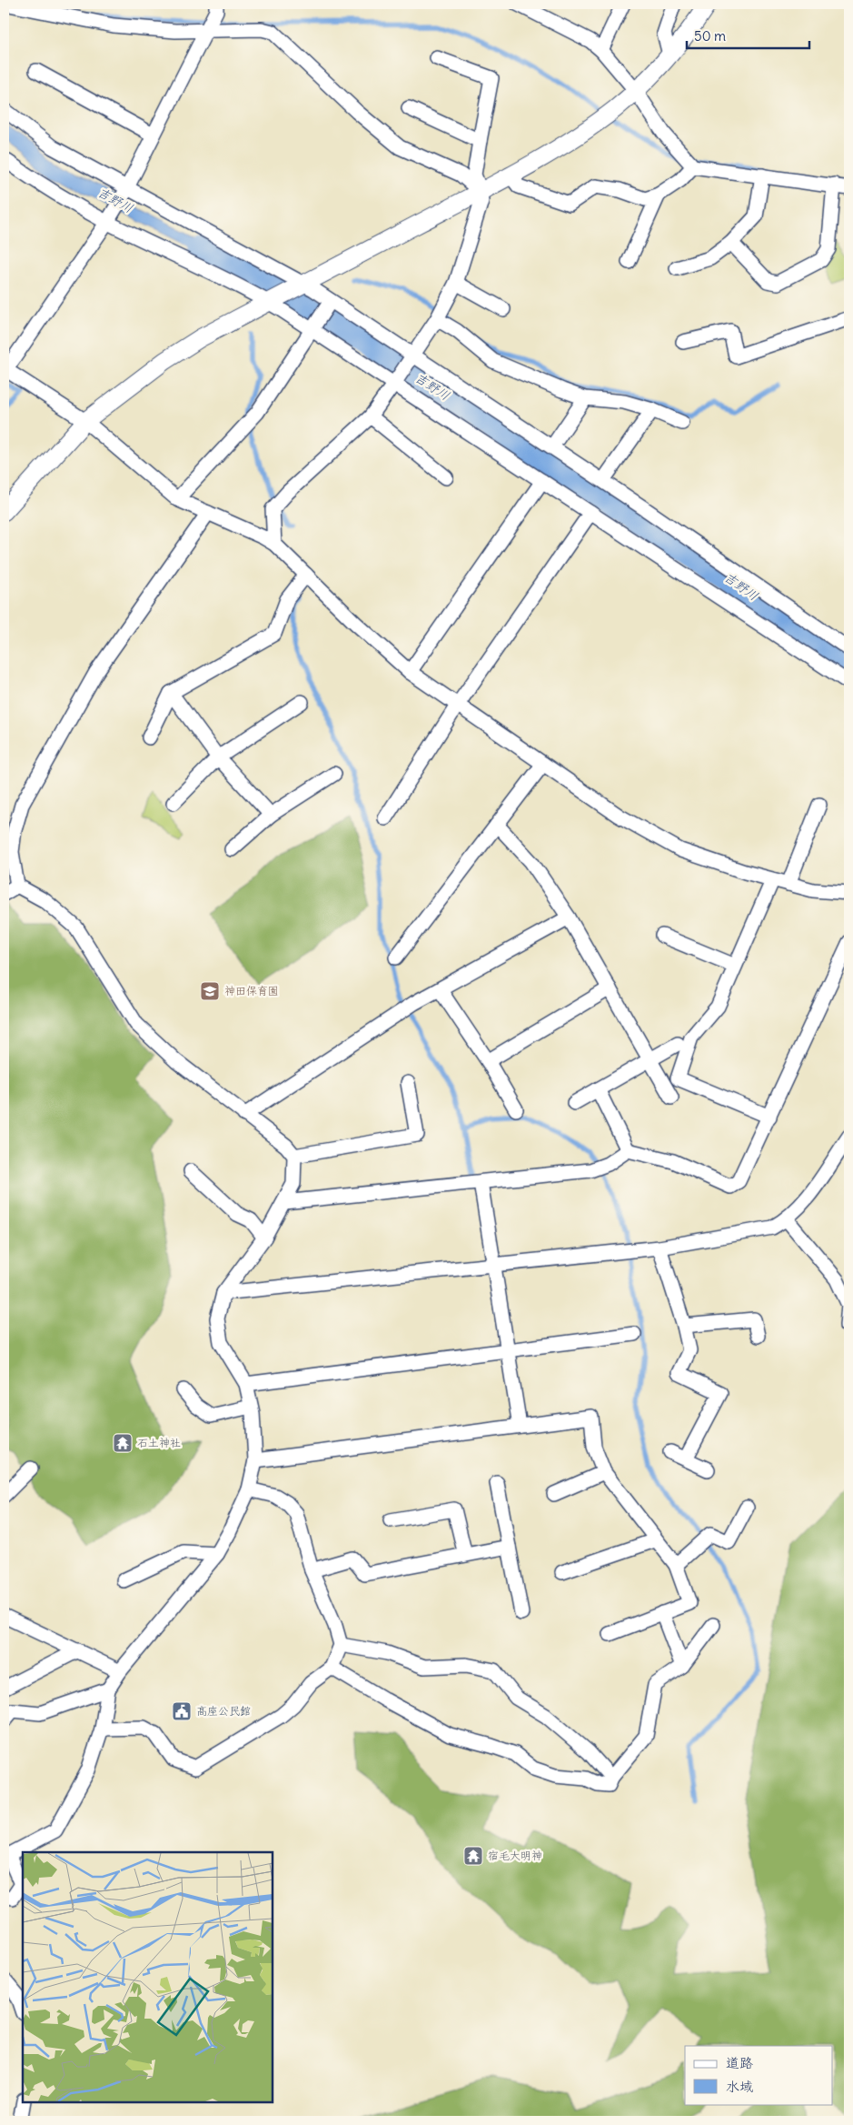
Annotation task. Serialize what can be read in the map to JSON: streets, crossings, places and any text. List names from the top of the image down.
{
  "water": ["吉野川"],
  "places": {
    "school or university": ["神田保育園"],
    "temple": ["石土神社", "宿毛大明神"],
    "public building": ["髙座公民館"]
  },
  "legend": ["道路", "水域"],
  "scale_bar": "50 m"
}
